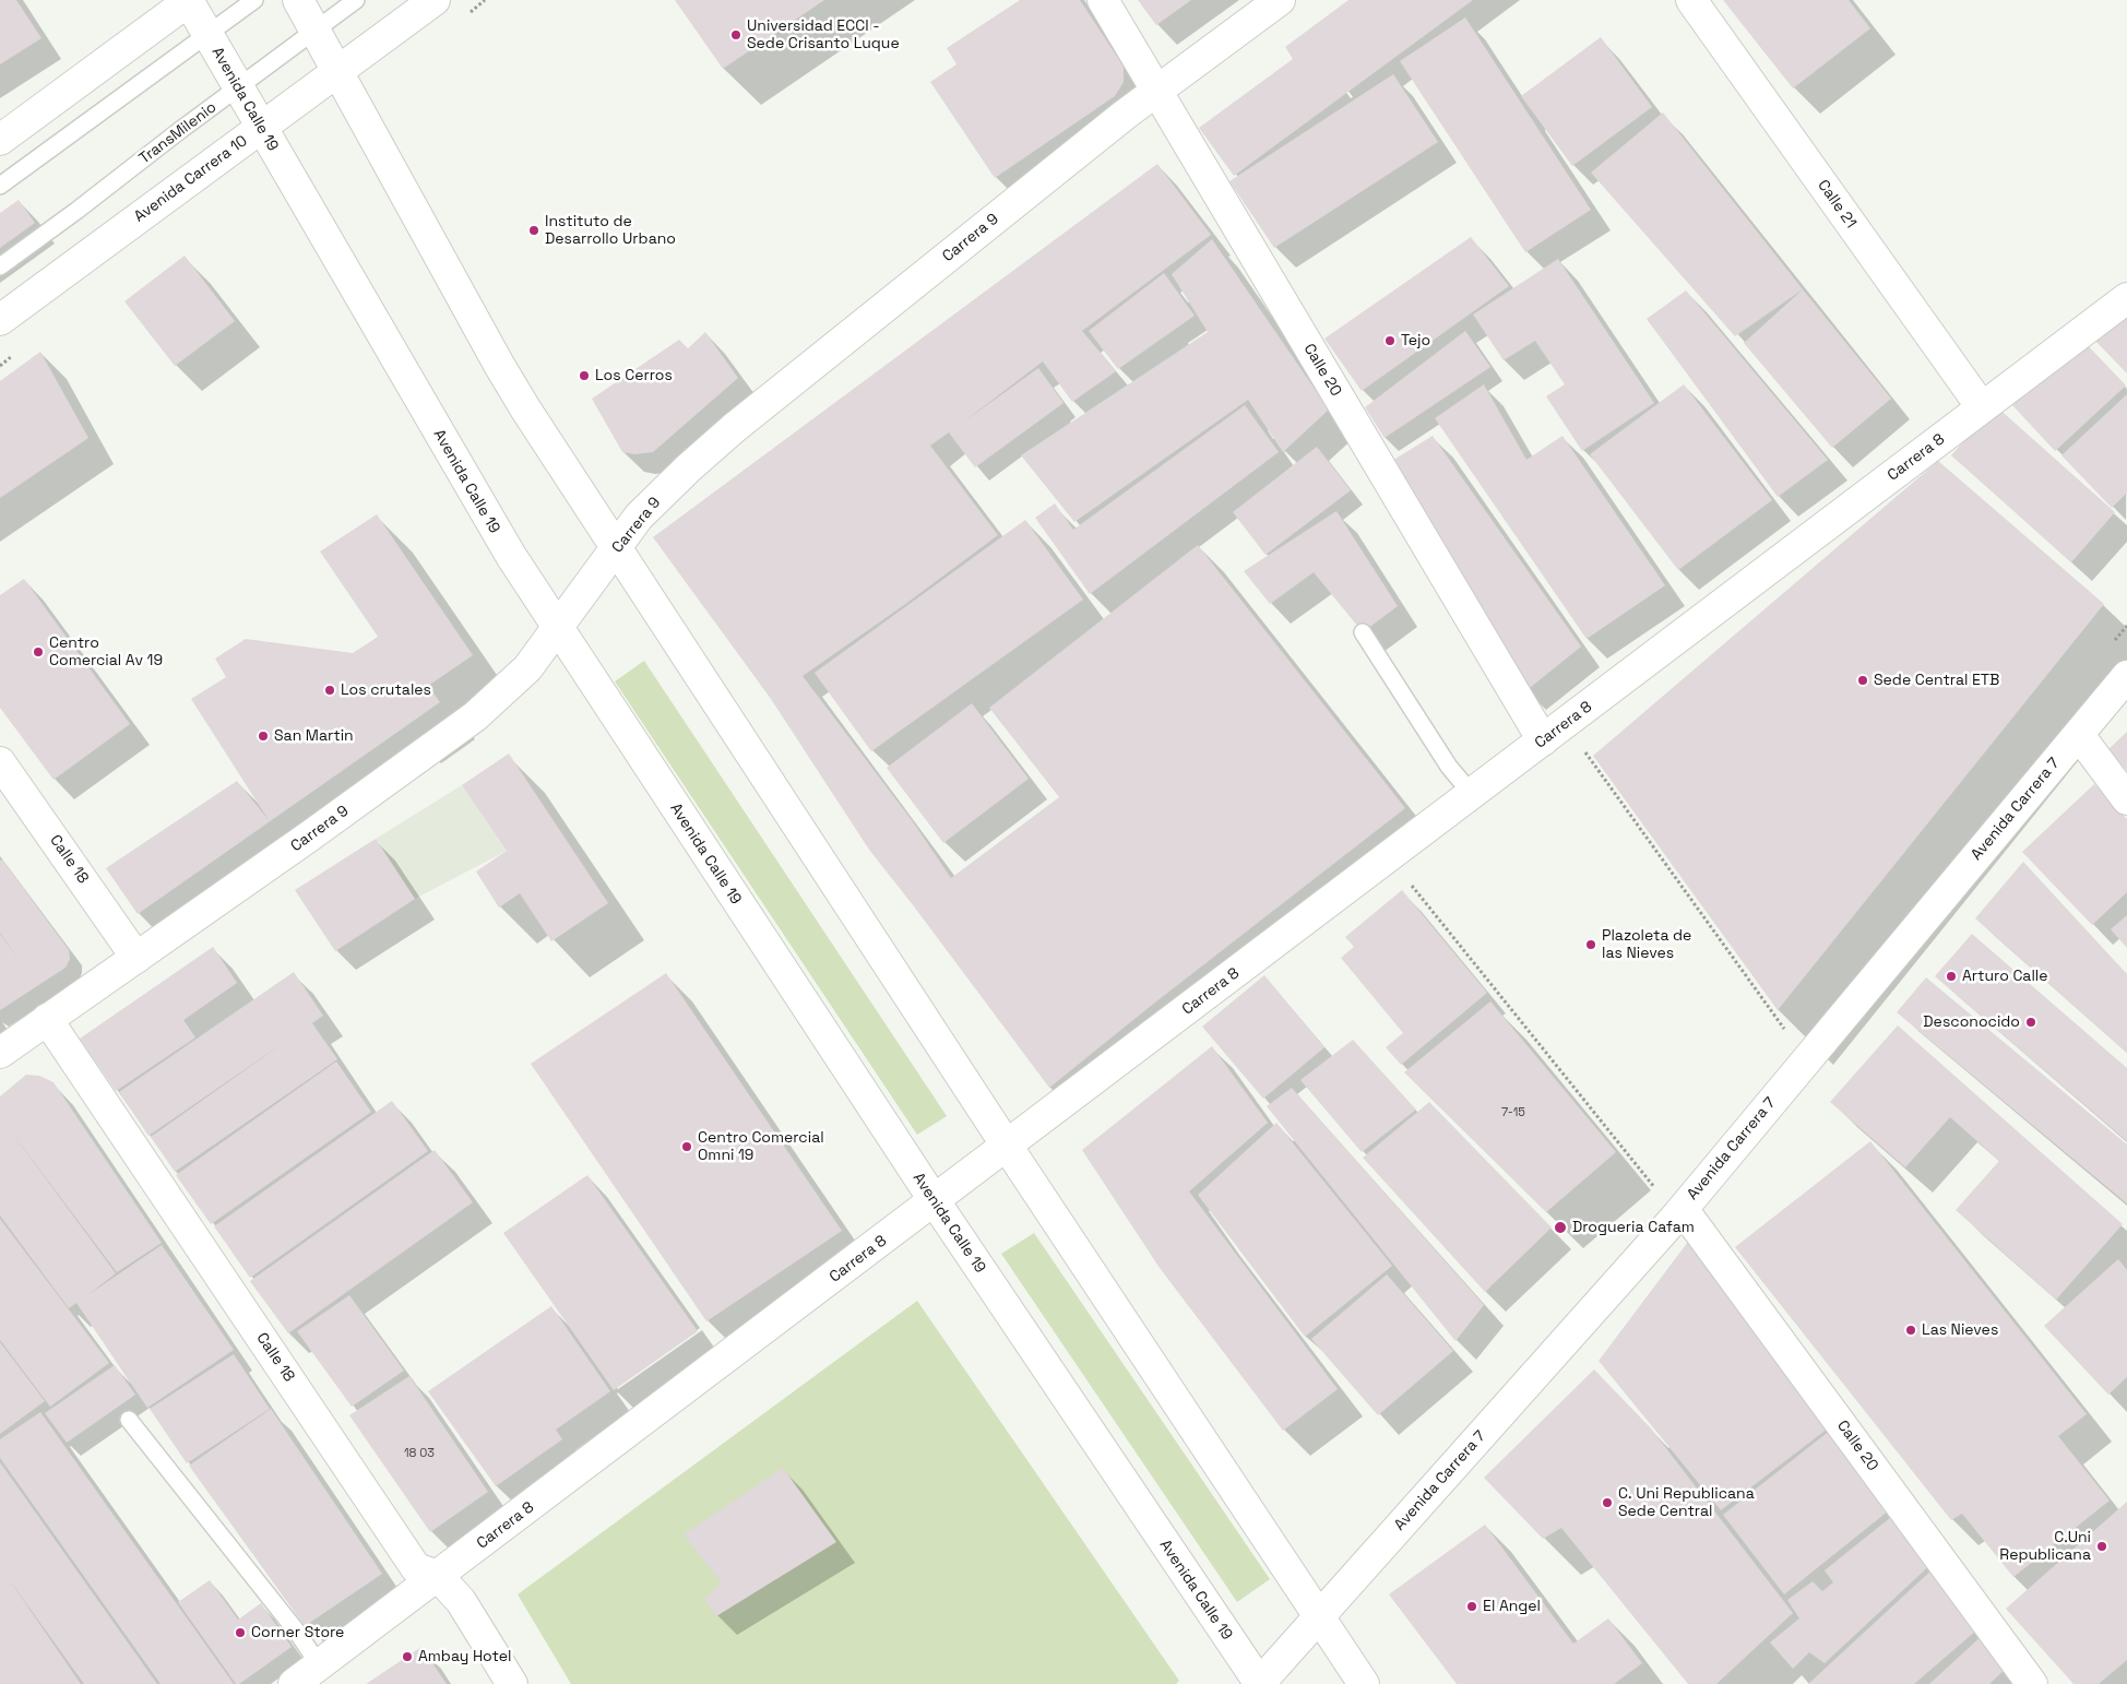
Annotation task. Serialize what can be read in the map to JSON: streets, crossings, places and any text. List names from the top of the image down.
{
  "streets": {
    "street": [
      "Avenida Calle 19",
      "Avenida Carrera 10",
      "Calle 21",
      "Carrera 9",
      "Calle 20",
      "Carrera 8",
      "Avenida Carrera 7",
      "Calle 18"
    ],
    "lane": ["TransMilenio"]
  },
  "crossings": [
    ["Avenida Calle 19", "TransMilenio"],
    ["Avenida Calle 19", "Avenida Carrera 10"],
    ["Avenida Calle 19", "Carrera 9"],
    ["Avenida Calle 19", "Carrera 8"],
    ["Avenida Calle 19", "Avenida Carrera 7"],
    ["Calle 21", "Carrera 8"],
    ["Carrera 9", "Calle 20"],
    ["Carrera 9", "Calle 18"],
    ["Calle 20", "Carrera 8"],
    ["Calle 20", "Avenida Carrera 7"],
    ["Carrera 8", "Calle 18"]
  ],
  "places": [
    "Universidad ECCI - Sede Crisanto Luque",
    "Instituto de Desarrollo Urbano",
    "Tejo",
    "Los Cerros",
    "Centro Comercial Av 19",
    "Sede Central ETB",
    "Los crutales",
    "San Martin",
    "Plazoleta de las Nieves",
    "Arturo Calle",
    "Desconocido",
    "Centro Comercial Omni 19",
    "Drogueria Cafam",
    "Las Nieves",
    "C. Uni Republicana Sede Central",
    "C.Uni Republicana",
    "El Angel",
    "Corner Store",
    "Ambay Hotel"
  ],
  "house_numbers": ["7-15", "18 03"]
}
